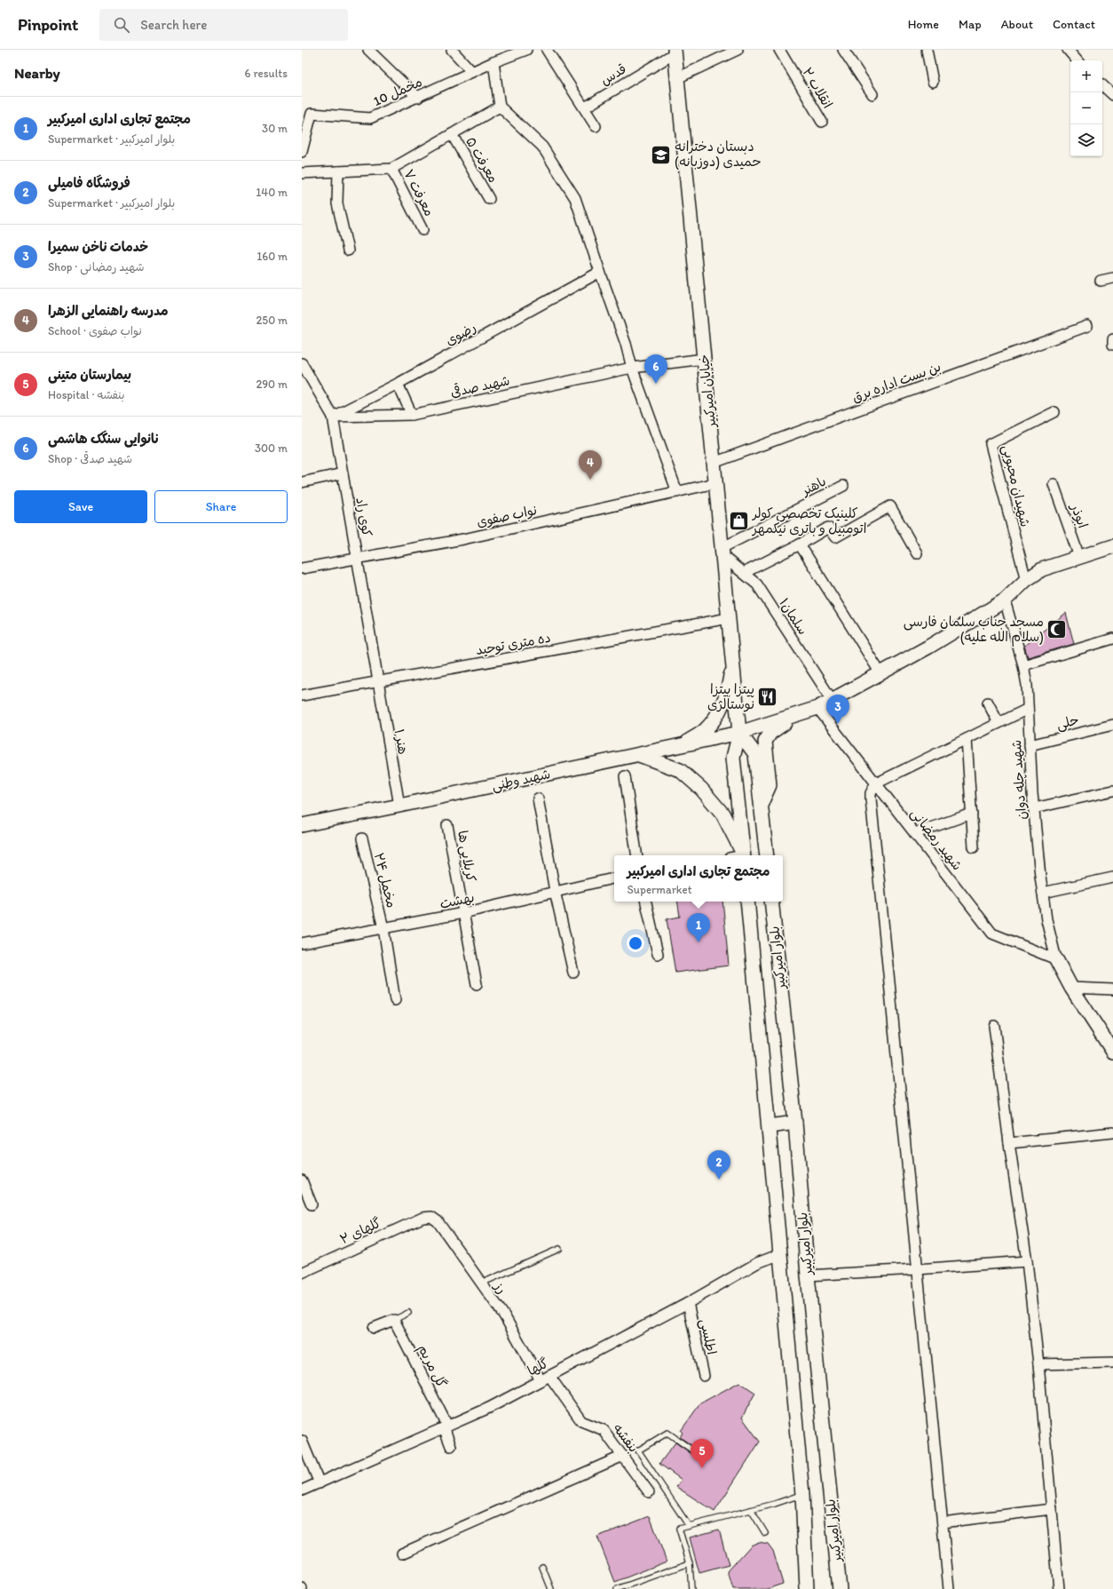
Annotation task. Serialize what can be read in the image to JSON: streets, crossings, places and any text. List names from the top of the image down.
{
  "streets": {
    "main road": ["خیابان امیرکبیر", "شهید وطنی", "بلوار امیرکبیر"],
    "street": [
      "قدس",
      "انقلاب ۲",
      "مخمل 10",
      "معرفت ۵",
      "معرفت ۷",
      "رضوی",
      "بن بست اداره برق",
      "شهید صدقی",
      "باهنر",
      "شهیدان محبوبی",
      "نواب صفوی",
      "ابوذر",
      "کوی راد",
      "سلمان۱",
      "ده متری توحید",
      "حلی",
      "هنر ۱",
      "شهید چله دوان",
      "شهید رمضانی",
      "کربلایی ها",
      "مخمل ۲۴",
      "بهشت",
      "گلهای ۲",
      "رز",
      "اطلسی",
      "گل مریم",
      "گلها",
      "بنفشه"
    ]
  },
  "crossings": [
    ["قدس", "خیابان امیرکبیر"],
    ["رضوی", "شهید صدقی"],
    ["رضوی", "کوی راد"],
    ["بن بست اداره برق", "خیابان امیرکبیر"],
    ["شهید صدقی", "خیابان امیرکبیر"],
    ["شهید صدقی", "کوی راد"],
    ["خیابان امیرکبیر", "باهنر"],
    ["خیابان امیرکبیر", "نواب صفوی"],
    ["خیابان امیرکبیر", "سلمان۱"],
    ["خیابان امیرکبیر", "ده متری توحید"],
    ["خیابان امیرکبیر", "شهید وطنی"],
    ["باهنر", "سلمان۱"],
    ["شهیدان محبوبی", "شهید وطنی"],
    ["نواب صفوی", "کوی راد"],
    ["ابوذر", "شهید وطنی"],
    ["کوی راد", "ده متری توحید"],
    ["کوی راد", "هنر ۱"],
    ["سلمان۱", "شهید وطنی"],
    ["ده متری توحید", "هنر ۱"],
    ["حلی", "شهید چله دوان"],
    ["هنر ۱", "شهید وطنی"],
    ["شهید وطنی", "شهید چله دوان"],
    ["شهید وطنی", "شهید رمضانی"],
    ["شهید چله دوان", "شهید رمضانی"],
    ["کربلایی ها", "بهشت"],
    ["مخمل ۲۴", "بهشت"],
    ["بلوار امیرکبیر", "گلها"],
    ["گلهای ۲", "رز"],
    ["رز", "گلها"],
    ["رز", "بنفشه"],
    ["اطلسی", "گلها"],
    ["گل مریم", "گلها"],
    ["گلها", "بنفشه"]
  ],
  "places": {
    "school or university": ["دبستان دخترانه حمیدی (دوزبانه)"],
    "shop": ["کلینیک تخصصی کولر اتومبیل و باتری نیکمهر"],
    "mosque": ["مسجد جناب سلمان فارسی (سلام الله علیه)"],
    "restaurant": ["پیتزا پیتزا نوستالژی"]
  },
  "page": {
    "header": "Pinpoint",
    "search": "Search here",
    "nav": [
      "Home",
      "Map",
      "About",
      "Contact"
    ],
    "heading": ["Nearby", "6 results"],
    "map_buttons": ["+", "−"],
    "list": [
      {
        "mark": "1",
        "name": "مجتمع تجاری اداری امیرکبیر",
        "note": "Supermarket · بلوار امیرکبیر",
        "value": "30 m"
      },
      {
        "mark": "2",
        "name": "فروشگاه فامیلی",
        "note": "Supermarket · بلوار امیرکبیر",
        "value": "140 m"
      },
      {
        "mark": "3",
        "name": "خدمات ناخن سمیرا",
        "note": "Shop · شهید رمضانی",
        "value": "160 m"
      },
      {
        "mark": "4",
        "name": "مدرسه راهنمایی الزهرا",
        "note": "School · نواب صفوی",
        "value": "250 m"
      },
      {
        "mark": "5",
        "name": "بیمارستان متینی",
        "note": "Hospital · بنفشه",
        "value": "290 m"
      },
      {
        "mark": "6",
        "name": "نانوایی سنگک هاشمی",
        "note": "Shop · شهید صدقی",
        "value": "300 m"
      }
    ],
    "pins": [
      "6",
      "4",
      "3",
      "1",
      "2",
      "5"
    ],
    "buttons": ["Save", "Share"],
    "popup": ["مجتمع تجاری اداری امیرکبیر", "Supermarket"]
  }
}
